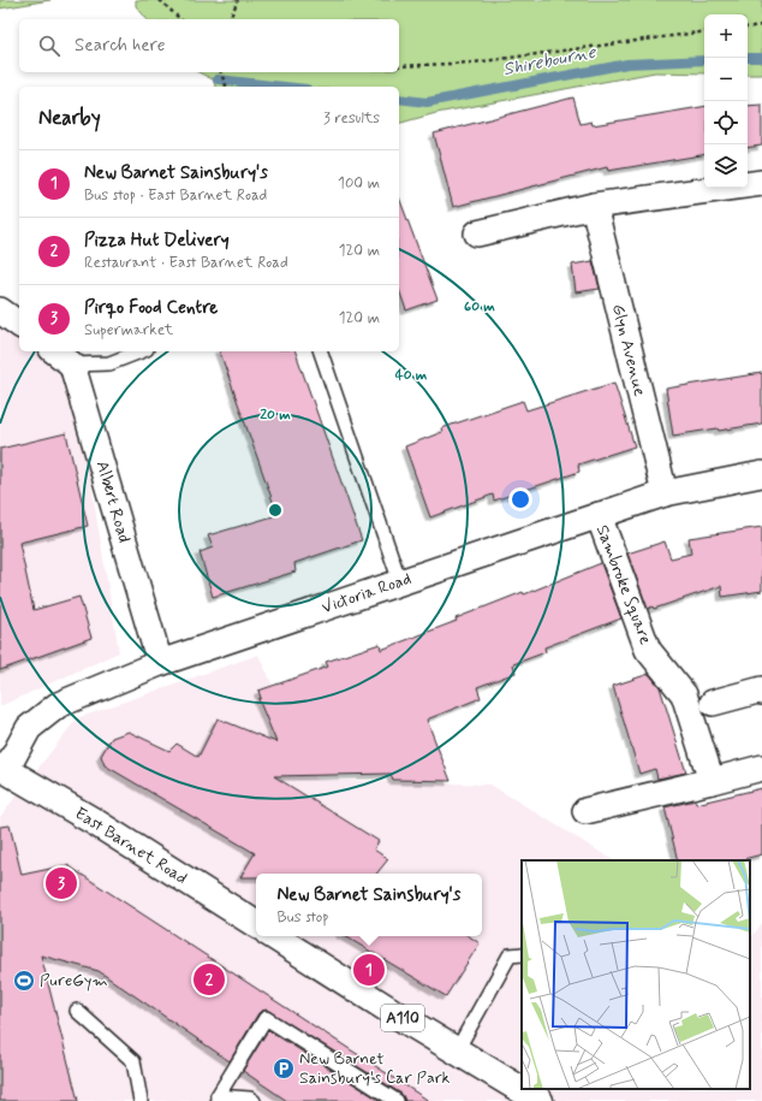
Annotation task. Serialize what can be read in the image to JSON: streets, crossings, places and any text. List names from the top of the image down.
{
  "streets": {
    "main road": ["East Barnet Road", "A110"],
    "street": [
      "Glyn Avenue",
      "Albert Road",
      "Sambroke Square",
      "Victoria Road"
    ]
  },
  "crossings": [
    ["Glyn Avenue", "Victoria Road"],
    ["Albert Road", "Victoria Road"],
    ["Sambroke Square", "Victoria Road"],
    ["Victoria Road", "East Barnet Road"]
  ],
  "water": ["Shirebourne"],
  "places": {
    "sports": ["PureGym"],
    "parking": ["New Barnet Sainsbury's Car Park"]
  },
  "page": {
    "map_buttons": ["+", "−"],
    "search": "Search here",
    "heading": ["Nearby", "3 results"],
    "list": [
      {
        "mark": "1",
        "name": "New Barnet Sainsbury's",
        "note": "Bus stop · East Barnet Road",
        "value": "100 m"
      },
      {
        "mark": "2",
        "name": "Pizza Hut Delivery",
        "note": "Restaurant · East Barnet Road",
        "value": "120 m"
      },
      {
        "mark": "3",
        "name": "Pirqo Food Centre",
        "note": "Supermarket",
        "value": "120 m"
      }
    ],
    "pins": ["3", "1", "2"],
    "popup": ["New Barnet Sainsbury's", "Bus stop"]
  },
  "rings": ["60 m", "40 m", "20 m"]
}
